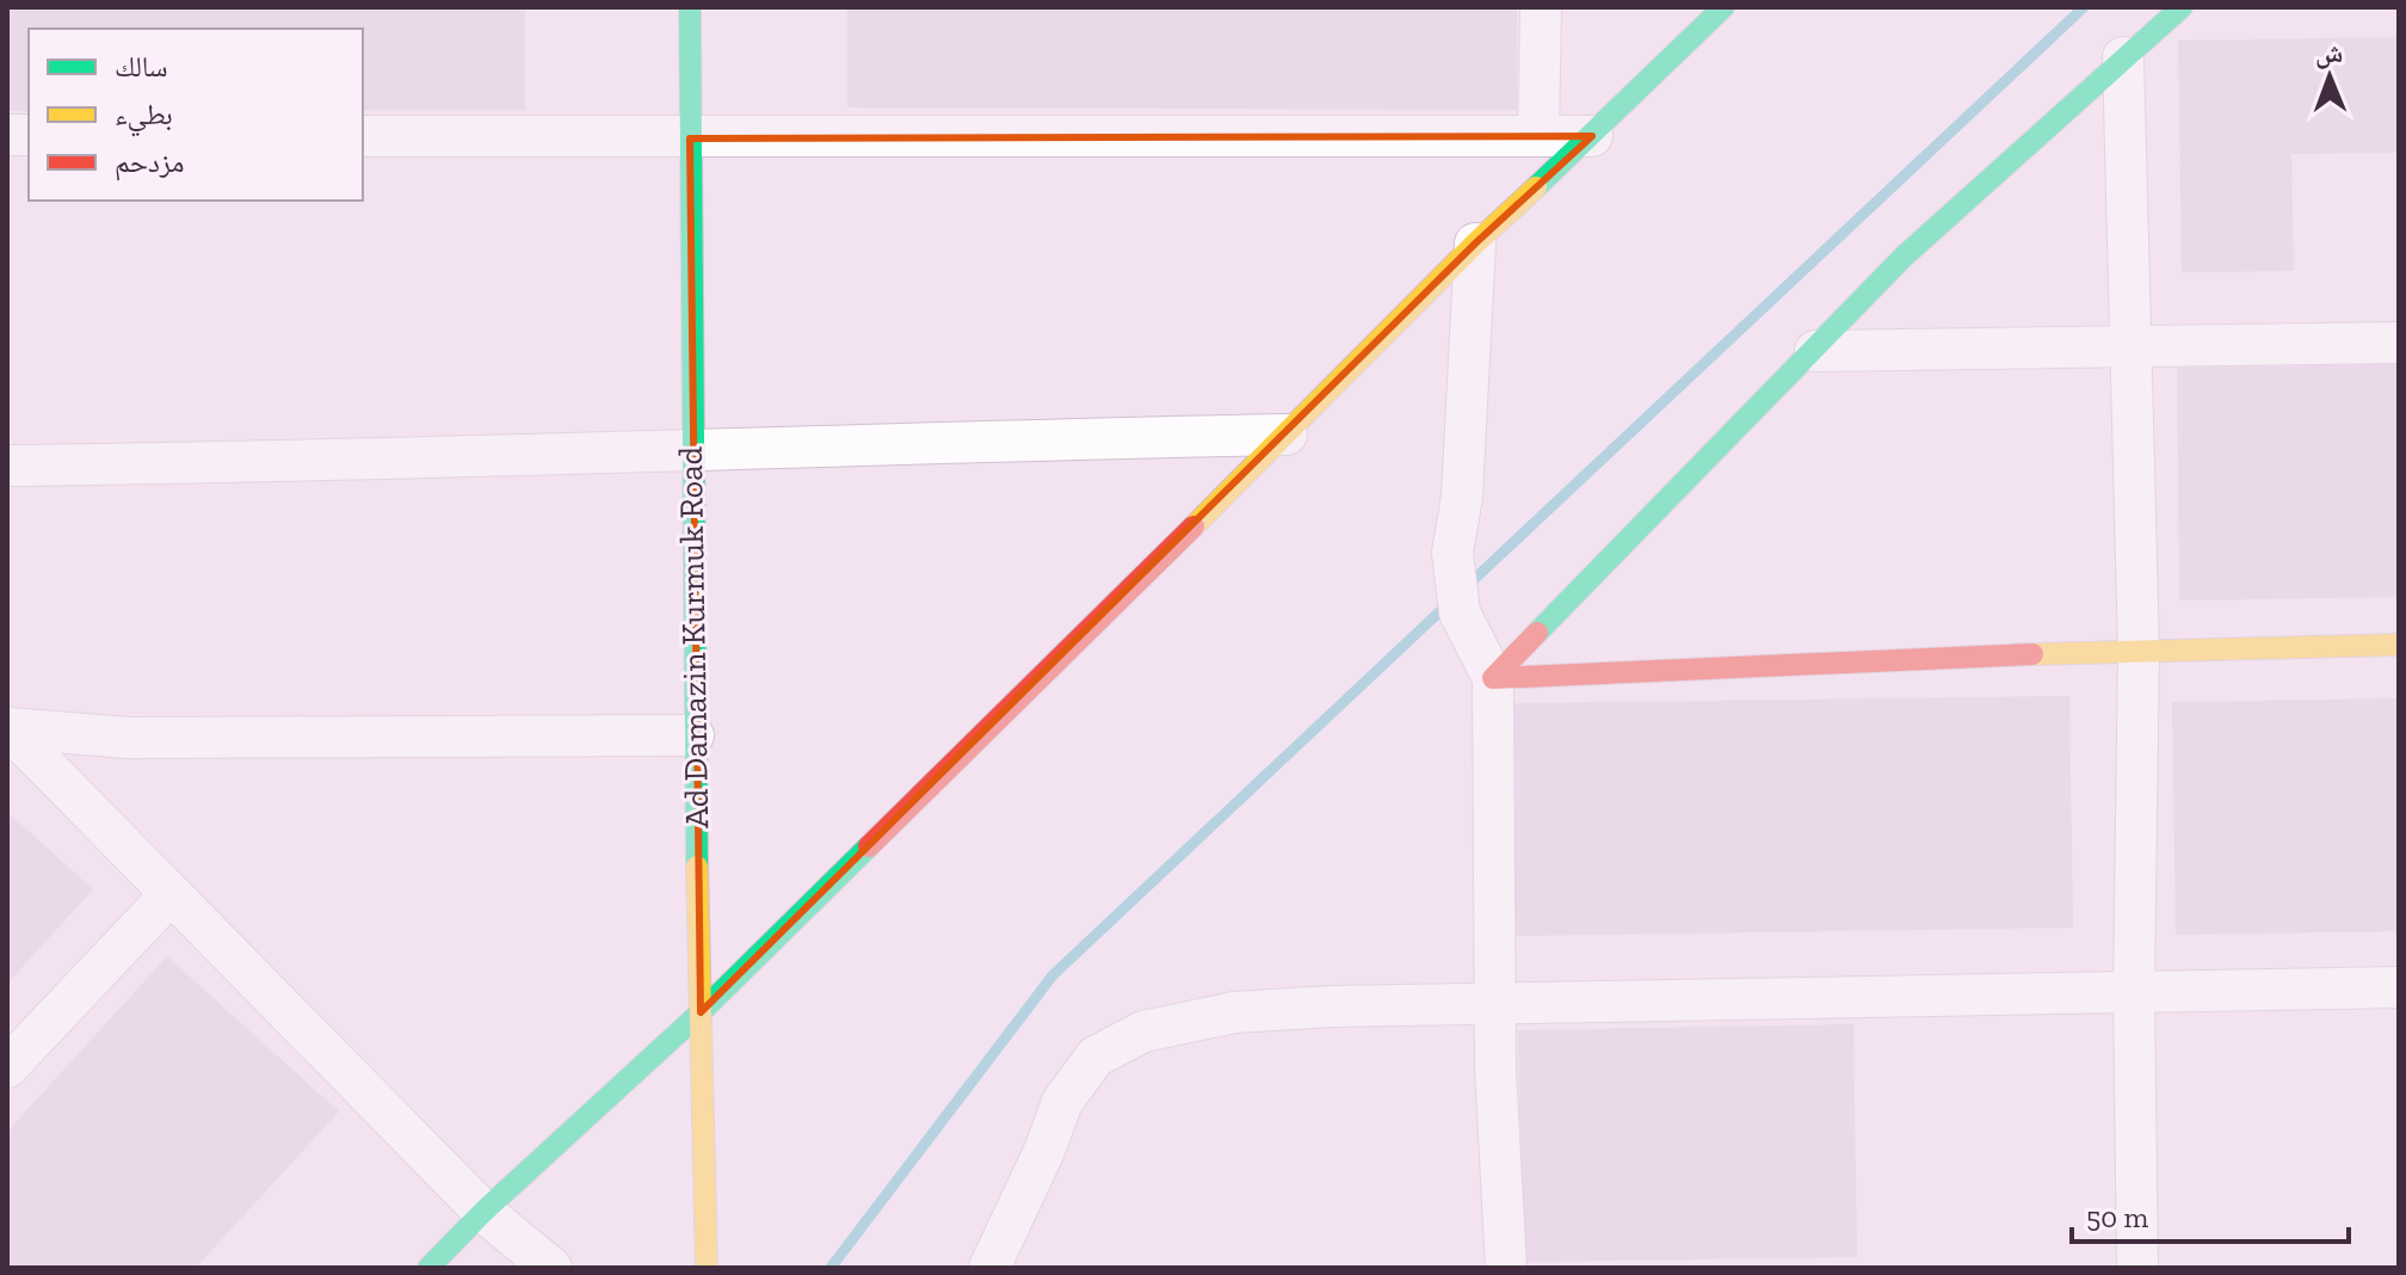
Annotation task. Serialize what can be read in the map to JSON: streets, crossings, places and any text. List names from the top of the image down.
{
  "streets": {
    "main road": ["Ad Damazin Kurmuk Road"]
  },
  "legend": ["سالك", "بطيء", "مزدحم"],
  "scale_bar": "50 m",
  "north": "top"
}
